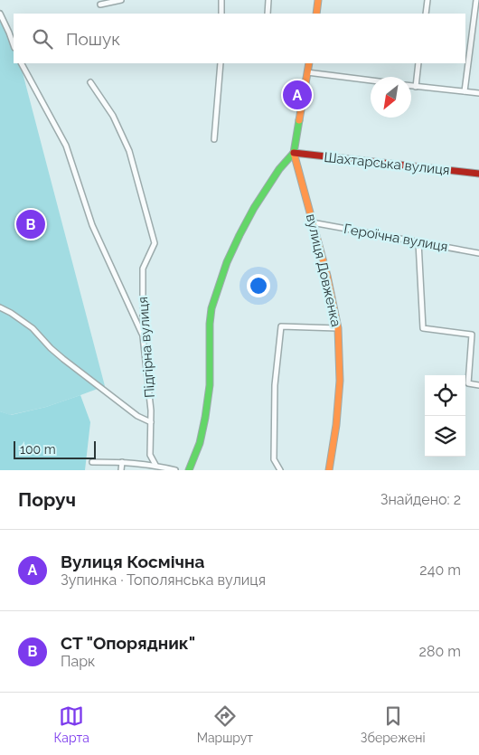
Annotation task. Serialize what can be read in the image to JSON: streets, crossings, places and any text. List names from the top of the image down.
{
  "streets": {
    "street": [
      "Шахтарська вулиця",
      "Героїчна вулиця",
      "вулиця Довженка",
      "Підгірна вулиця"
    ]
  },
  "crossings": [
    ["Шахтарська вулиця", "вулиця Довженка"],
    ["Героїчна вулиця", "вулиця Довженка"]
  ],
  "scale_bar": "100 m",
  "north": "bottom left",
  "page": {
    "search": "Пошук",
    "pins": ["A", "B"],
    "scale": "100 m",
    "heading": ["Поруч", "Знайдено: 2"],
    "list": [
      {
        "mark": "A",
        "name": "Вулиця Космічна",
        "note": "Зупинка · Тополянська вулиця",
        "value": "240 m"
      },
      {
        "mark": "B",
        "name": "СТ \"Опорядник\"",
        "note": "Парк",
        "value": "280 m"
      }
    ],
    "nav": ["Карта", "Маршрут", "Збережені"]
  }
}
